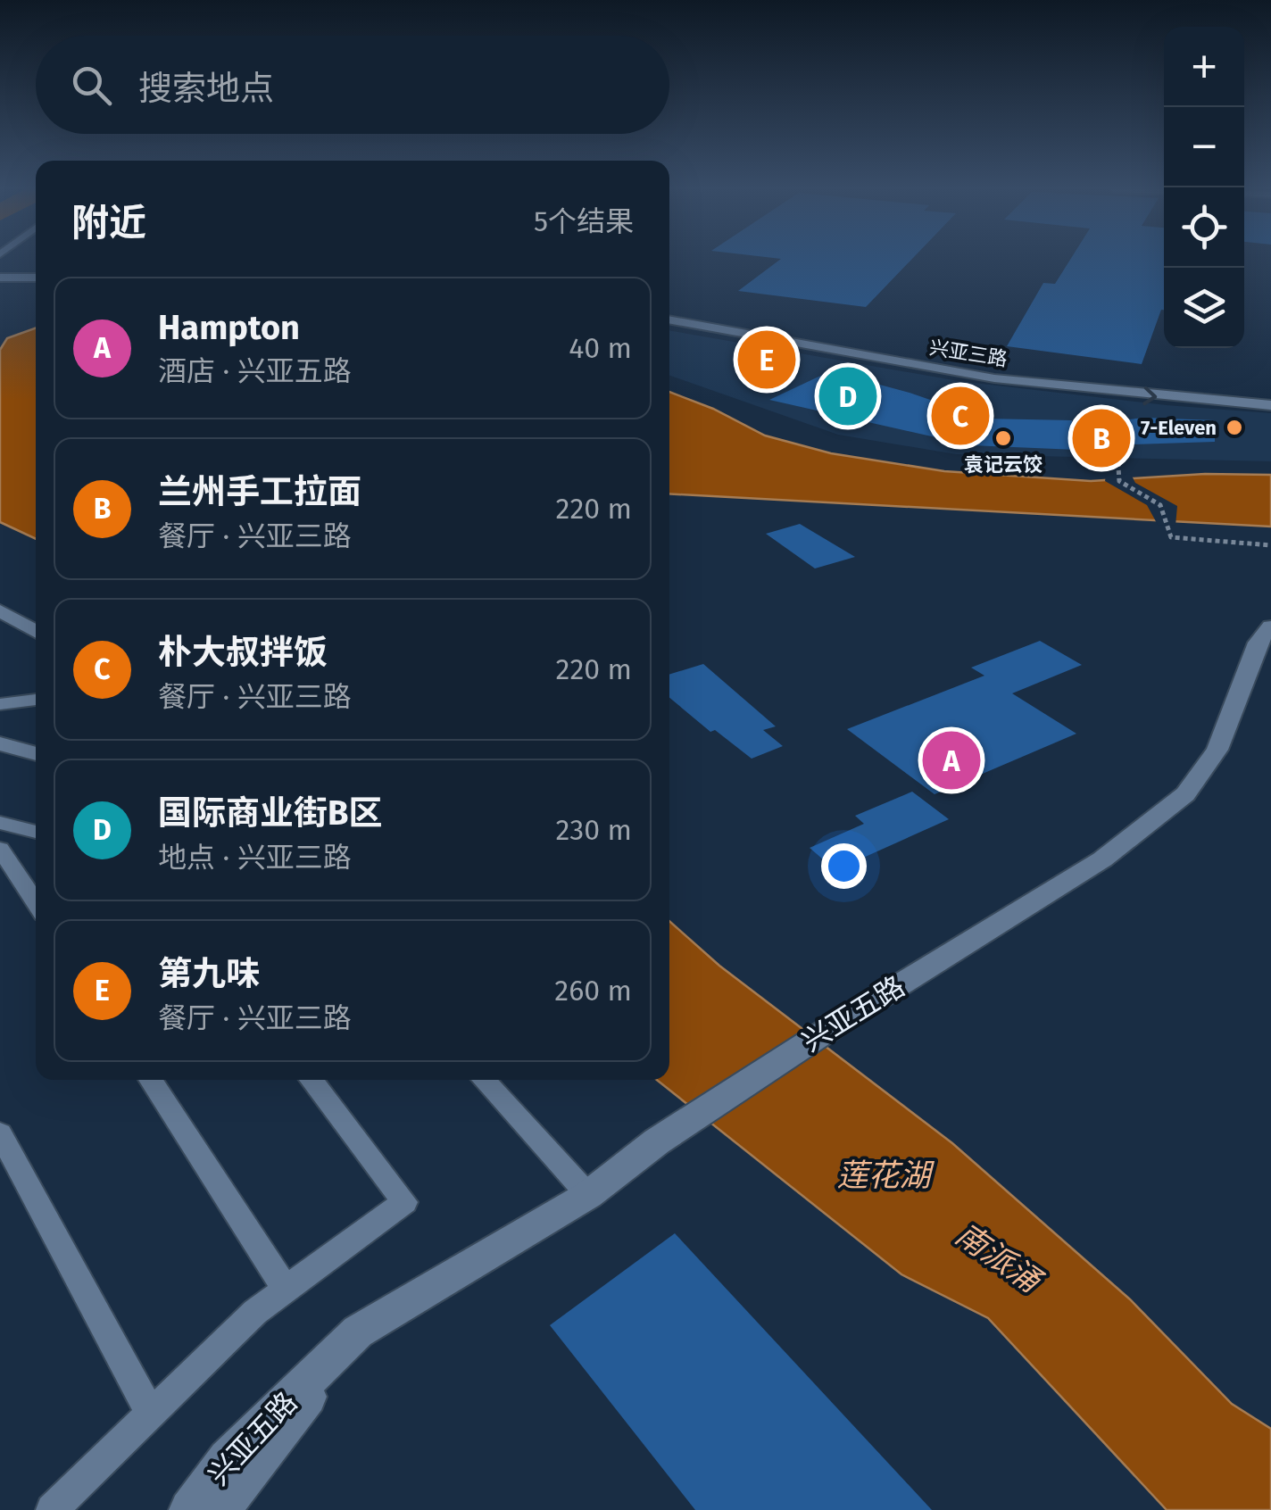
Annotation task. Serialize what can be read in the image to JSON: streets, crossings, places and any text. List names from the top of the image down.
{
  "streets": {
    "street": ["兴亚三路", "兴亚五路"]
  },
  "water": ["莲花湖", "南派涌"],
  "places": ["7-Eleven", "袁记云饺"],
  "page": {
    "map_buttons": ["+", "−"],
    "search": "搜索地点",
    "heading": ["附近", "5个结果"],
    "list": [
      {
        "mark": "A",
        "name": "Hampton",
        "note": "酒店 · 兴亚五路",
        "value": "40 m"
      },
      {
        "mark": "B",
        "name": "兰州手工拉面",
        "note": "餐厅 · 兴亚三路",
        "value": "220 m"
      },
      {
        "mark": "C",
        "name": "朴大叔拌饭",
        "note": "餐厅 · 兴亚三路",
        "value": "220 m"
      },
      {
        "mark": "D",
        "name": "国际商业街B区",
        "note": "地点 · 兴亚三路",
        "value": "230 m"
      },
      {
        "mark": "E",
        "name": "第九味",
        "note": "餐厅 · 兴亚三路",
        "value": "260 m"
      }
    ],
    "pins": [
      "E",
      "D",
      "C",
      "B",
      "A"
    ]
  }
}
